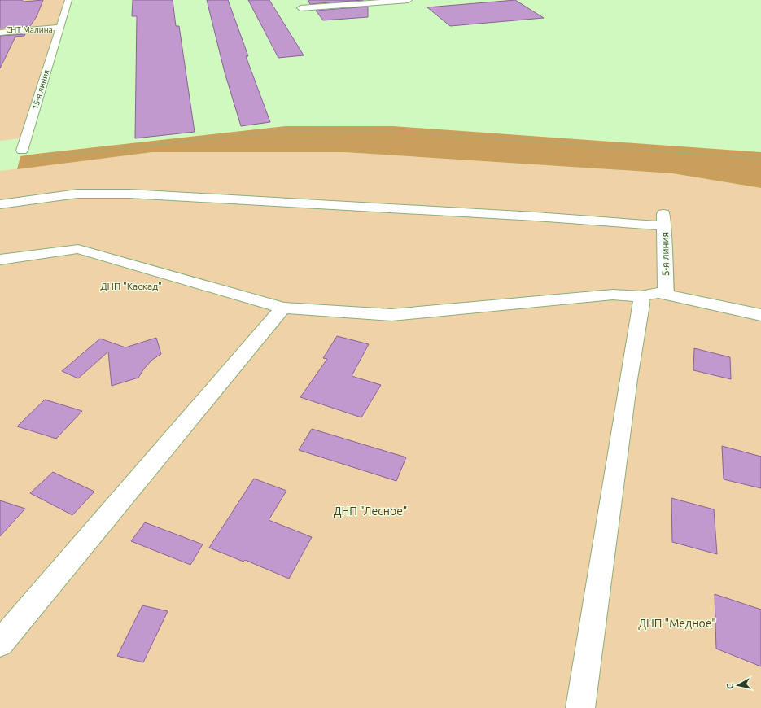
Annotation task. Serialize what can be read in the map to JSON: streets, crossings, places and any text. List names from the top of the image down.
{
  "streets": {
    "street": ["15-я линия", "5-я линия"]
  },
  "parks": [
    "СНТ Малина",
    "ДНП \"Каскад\"",
    "ДНП \"Лесное\"",
    "ДНП \"Медное\""
  ],
  "north": "left"
}
